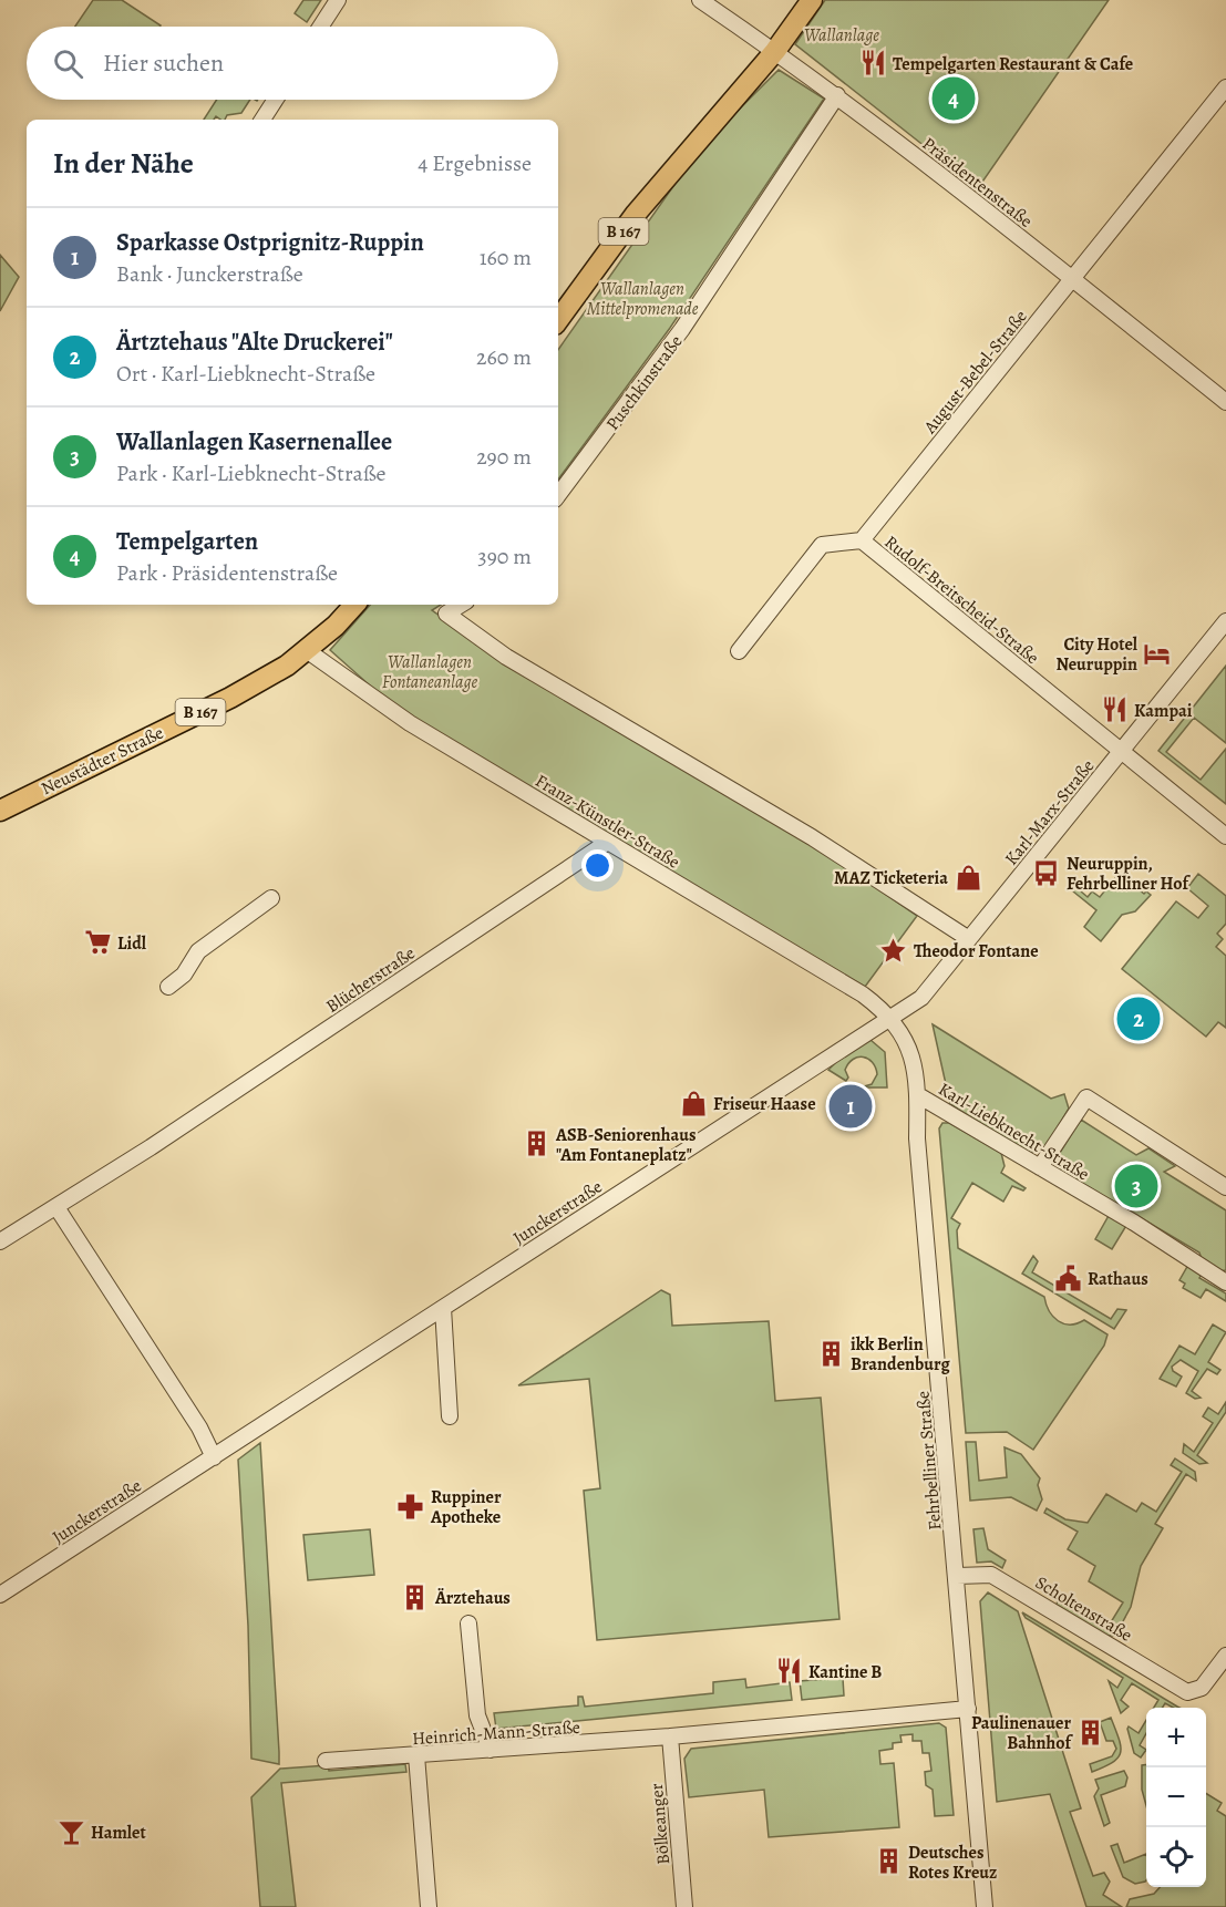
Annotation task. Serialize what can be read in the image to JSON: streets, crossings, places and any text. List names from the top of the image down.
{
  "streets": {
    "main road": ["B 167", "Neustädter Straße"],
    "street": [
      "Präsidentenstraße",
      "August-Bebel-Straße",
      "Puschkinstraße",
      "Rudolf-Breitscheid-Straße",
      "Karl-Marx-Straße",
      "Franz-Künstler-Straße",
      "Blücherstraße",
      "Karl-Liebknecht-Straße",
      "Junckerstraße",
      "Fehrbelliner Straße",
      "Scholtenstraße",
      "Heinrich-Mann-Straße",
      "Bölkeanger"
    ]
  },
  "crossings": [
    ["Präsidentenstraße", "B 167"],
    ["Präsidentenstraße", "August-Bebel-Straße"],
    ["Präsidentenstraße", "Puschkinstraße"],
    ["B 167", "Neustädter Straße"],
    ["B 167", "Franz-Künstler-Straße"],
    ["August-Bebel-Straße", "Rudolf-Breitscheid-Straße"],
    ["Rudolf-Breitscheid-Straße", "Karl-Marx-Straße"],
    ["Neustädter Straße", "Franz-Künstler-Straße"],
    ["Karl-Marx-Straße", "Franz-Künstler-Straße"],
    ["Karl-Marx-Straße", "Junckerstraße"],
    ["Karl-Marx-Straße", "Fehrbelliner Straße"],
    ["Franz-Künstler-Straße", "Blücherstraße"],
    ["Franz-Künstler-Straße", "Junckerstraße"],
    ["Franz-Künstler-Straße", "Fehrbelliner Straße"],
    ["Karl-Liebknecht-Straße", "Fehrbelliner Straße"],
    ["Junckerstraße", "Fehrbelliner Straße"],
    ["Fehrbelliner Straße", "Scholtenstraße"],
    ["Heinrich-Mann-Straße", "Bölkeanger"]
  ],
  "parks": ["Wallanlage", "Wallanlagen Mittelpromenade", "Wallanlagen Fontaneanlage"],
  "places": {
    "restaurant": ["Tempelgarten Restaurant & Cafe", "Kampai", "Kantine B"],
    "hotel": ["City Hotel Neuruppin"],
    "bus stop": ["Neuruppin, Fehrbelliner Hof"],
    "shop": ["MAZ Ticketeria", "Friseur Haase"],
    "supermarket": ["Lidl"],
    "place": ["Theodor Fontane"],
    "building": [
      "ASB-Seniorenhaus \"Am Fontaneplatz\"",
      "ikk Berlin Brandenburg",
      "Ärztehaus",
      "Paulinenauer Bahnhof",
      "Deutsches Rotes Kreuz"
    ],
    "public building": ["Rathaus"],
    "pharmacy": ["Ruppiner Apotheke"],
    "bar": ["Hamlet"]
  },
  "page": {
    "search": "Hier suchen",
    "pins": [
      "4",
      "2",
      "1",
      "3"
    ],
    "heading": ["In der Nähe", "4 Ergebnisse"],
    "list": [
      {
        "mark": "1",
        "name": "Sparkasse Ostprignitz-Ruppin",
        "note": "Bank · Junckerstraße",
        "value": "160 m"
      },
      {
        "mark": "2",
        "name": "Ärtztehaus \"Alte Druckerei\"",
        "note": "Ort · Karl-Liebknecht-Straße",
        "value": "260 m"
      },
      {
        "mark": "3",
        "name": "Wallanlagen Kasernenallee",
        "note": "Park · Karl-Liebknecht-Straße",
        "value": "290 m"
      },
      {
        "mark": "4",
        "name": "Tempelgarten",
        "note": "Park · Präsidentenstraße",
        "value": "390 m"
      }
    ],
    "map_buttons": ["+", "−"]
  }
}
